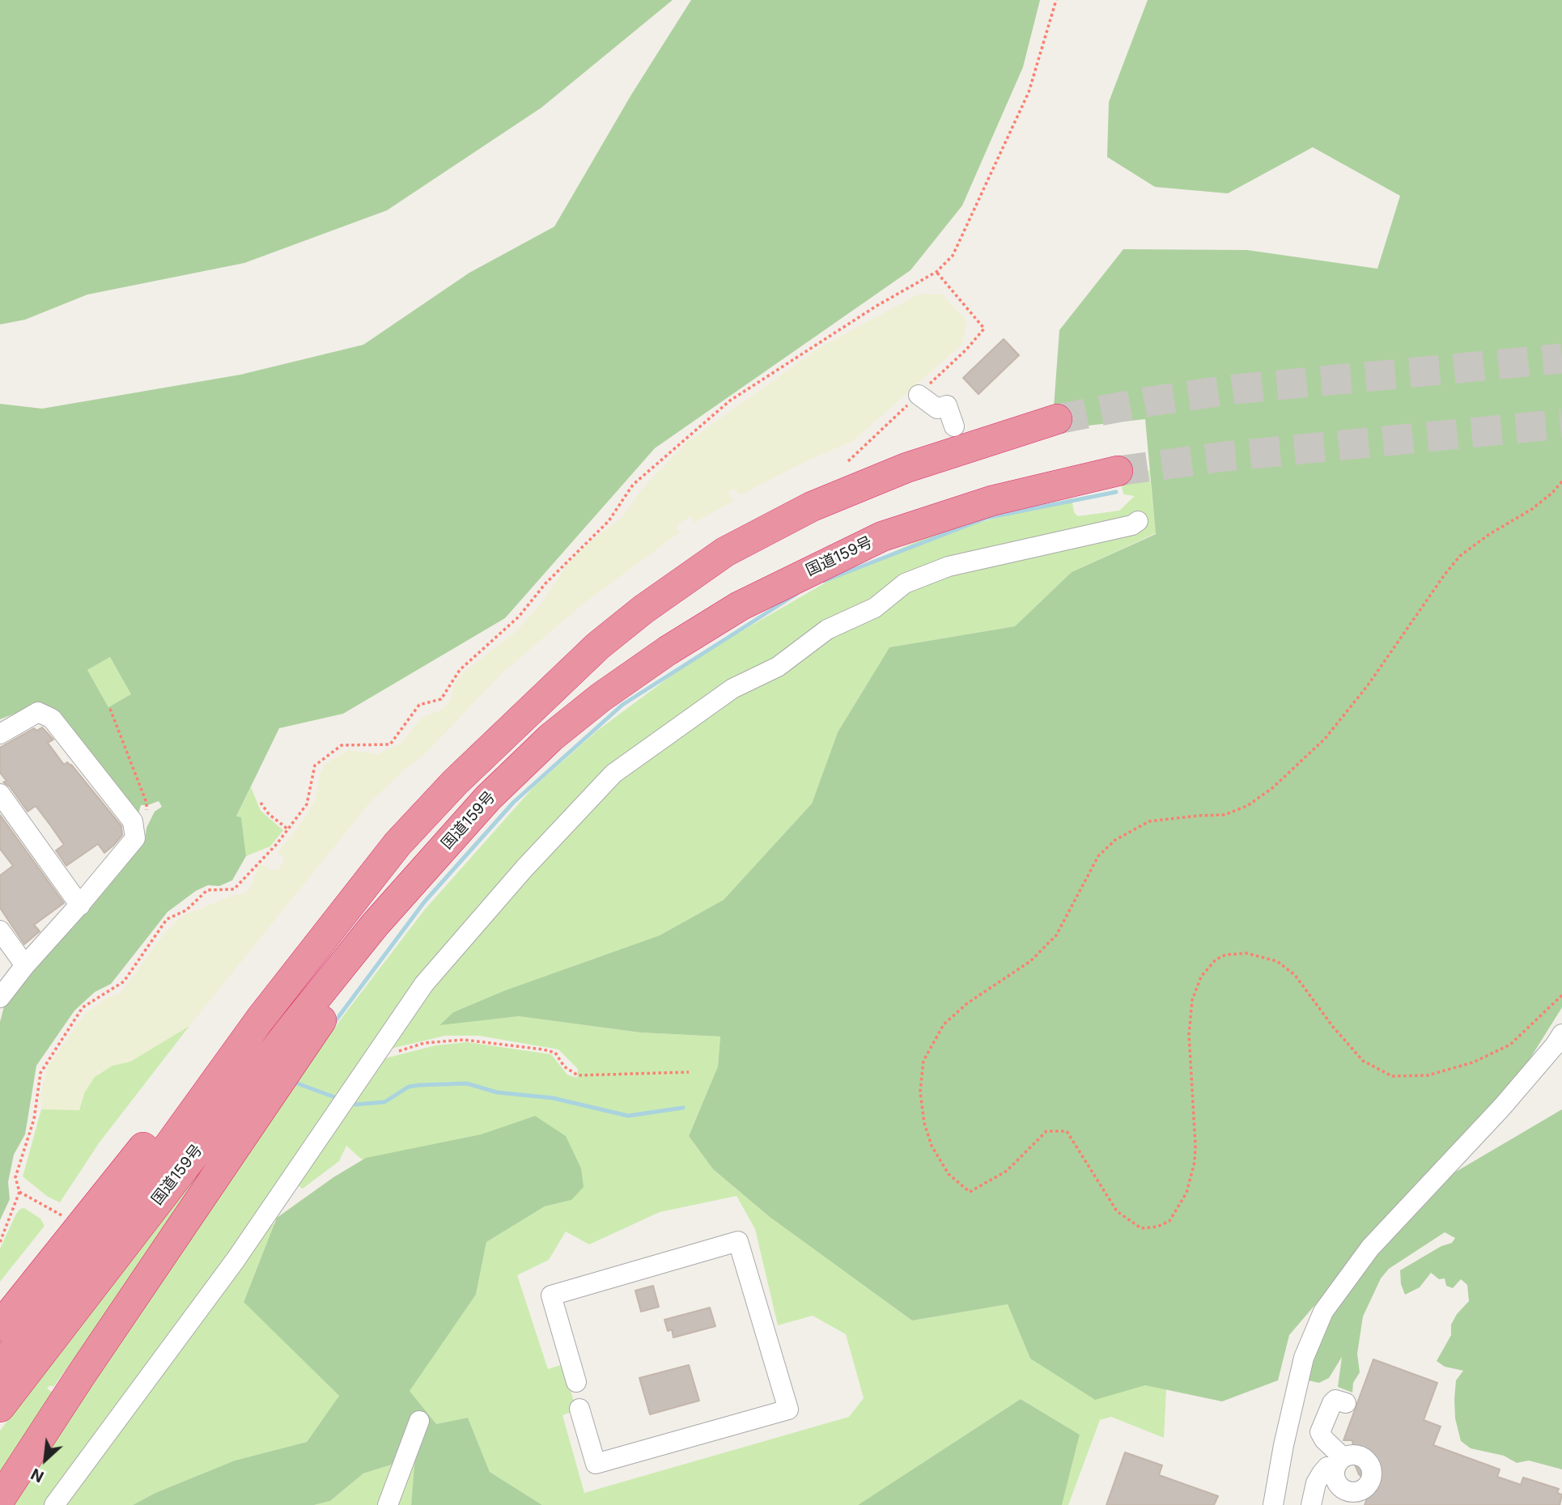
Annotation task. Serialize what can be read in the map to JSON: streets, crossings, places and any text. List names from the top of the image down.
{
  "streets": {
    "highway": ["国道159号"]
  },
  "north": "bottom left"
}
